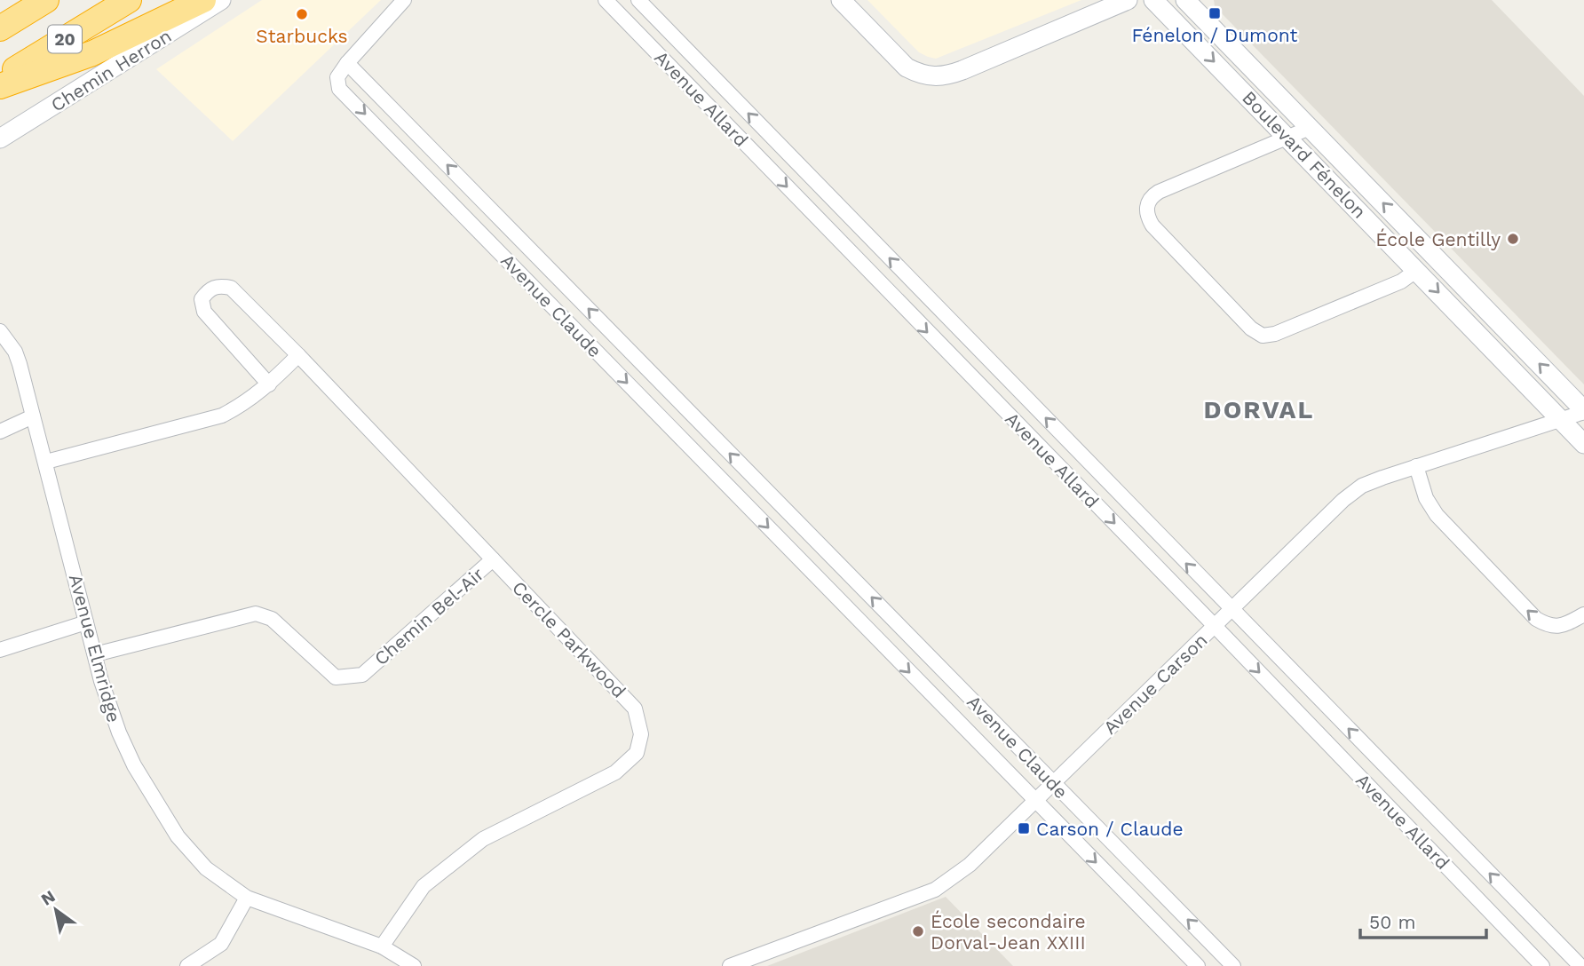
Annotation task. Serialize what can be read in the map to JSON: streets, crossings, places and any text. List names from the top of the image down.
{
  "streets": {
    "highway": ["20"],
    "street": [
      "Chemin Herron",
      "Avenue Allard",
      "Boulevard Fénelon",
      "Avenue Claude",
      "Chemin Bel-Air",
      "Cercle Parkwood",
      "Avenue Elmridge",
      "Avenue Carson"
    ]
  },
  "crossings": [
    ["Avenue Allard", "Avenue Carson"],
    ["Boulevard Fénelon", "Avenue Carson"],
    ["Avenue Claude", "Avenue Carson"],
    ["Chemin Bel-Air", "Cercle Parkwood"],
    ["Chemin Bel-Air", "Avenue Elmridge"],
    ["Cercle Parkwood", "Avenue Elmridge"]
  ],
  "districts": ["DORVAL"],
  "places": {
    "transit": ["Fénelon / Dumont", "Carson / Claude"],
    "other": ["Starbucks", "École Gentilly", "École secondaire Dorval-Jean XXIII"]
  },
  "scale_bar": "50 m",
  "north": "top left"
}
